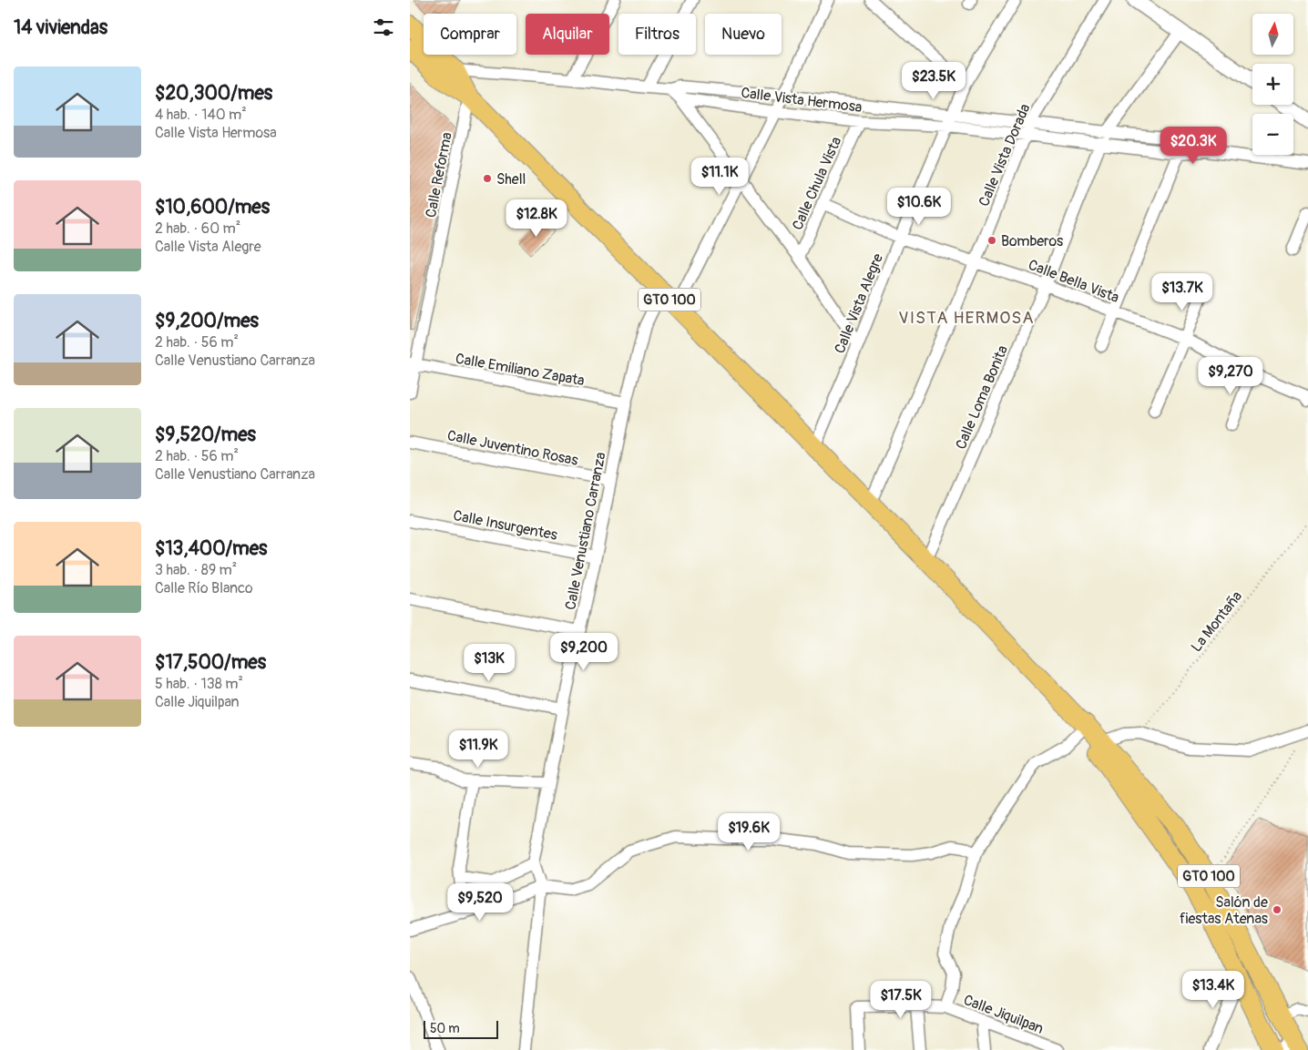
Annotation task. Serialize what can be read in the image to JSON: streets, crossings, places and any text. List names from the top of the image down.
{
  "streets": {
    "main road": ["GTO 100"],
    "street": [
      "Calle Vista Hermosa",
      "Calle Vista Dorada",
      "Calle Reforma",
      "Calle Chula Vista",
      "Calle Bella Vista",
      "Calle Vista Alegre",
      "Calle Emiliano Zapata",
      "Calle Loma Bonita",
      "Calle Juventino Rosas",
      "Calle Insurgentes",
      "Calle Venustiano Carranza",
      "Calle Jiquilpan"
    ],
    "path": ["La Montaña"]
  },
  "crossings": [
    ["Calle Vista Hermosa", "Calle Vista Dorada"],
    ["Calle Vista Hermosa", "Calle Chula Vista"],
    ["Calle Vista Hermosa", "GTO 100"],
    ["Calle Vista Hermosa", "Calle Vista Alegre"],
    ["Calle Vista Hermosa", "Calle Loma Bonita"],
    ["Calle Vista Dorada", "Calle Bella Vista"],
    ["Calle Vista Dorada", "GTO 100"],
    ["Calle Reforma", "GTO 100"],
    ["Calle Reforma", "Calle Emiliano Zapata"],
    ["Calle Chula Vista", "Calle Bella Vista"],
    ["Calle Bella Vista", "Calle Vista Alegre"],
    ["Calle Bella Vista", "Calle Loma Bonita"],
    ["GTO 100", "Calle Vista Alegre"],
    ["GTO 100", "Calle Loma Bonita"],
    ["GTO 100", "Calle Venustiano Carranza"],
    ["Calle Emiliano Zapata", "Calle Venustiano Carranza"],
    ["Calle Juventino Rosas", "Calle Venustiano Carranza"],
    ["Calle Insurgentes", "Calle Venustiano Carranza"]
  ],
  "districts": ["VISTA HERMOSA"],
  "places": ["Shell", "Bomberos", "Salón de fiestas Atenas"],
  "scale_bar": "50 m",
  "north": "top",
  "page": {
    "heading": "14 viviendas",
    "map_buttons": ["+", "−"],
    "chip": [
      "Comprar",
      "Alquilar",
      "Filtros",
      "Nuevo"
    ],
    "list": [
      {
        "name": "$20,300/mes",
        "note": "4 hab. · 140 m² · Calle Vista Hermosa"
      },
      {
        "name": "$10,600/mes",
        "note": "2 hab. · 60 m² · Calle Vista Alegre"
      },
      {
        "name": "$9,200/mes",
        "note": "2 hab. · 56 m² · Calle Venustiano Carranza"
      },
      {
        "name": "$9,520/mes",
        "note": "2 hab. · 56 m² · Calle Venustiano Carranza"
      },
      {
        "name": "$13,400/mes",
        "note": "3 hab. · 89 m² · Calle Río Blanco"
      },
      {
        "name": "$17,500/mes",
        "note": "5 hab. · 138 m² · Calle Jiquilpan"
      }
    ],
    "price": [
      "$23.5K",
      "$20.3K",
      "$11.1K",
      "$10.6K",
      "$12.8K",
      "$13.7K",
      "$9,270",
      "$9,200",
      "$13K",
      "$11.9K",
      "$19.6K",
      "$9,520",
      "$13.4K",
      "$17.5K"
    ],
    "scale": "50 m"
  }
}
